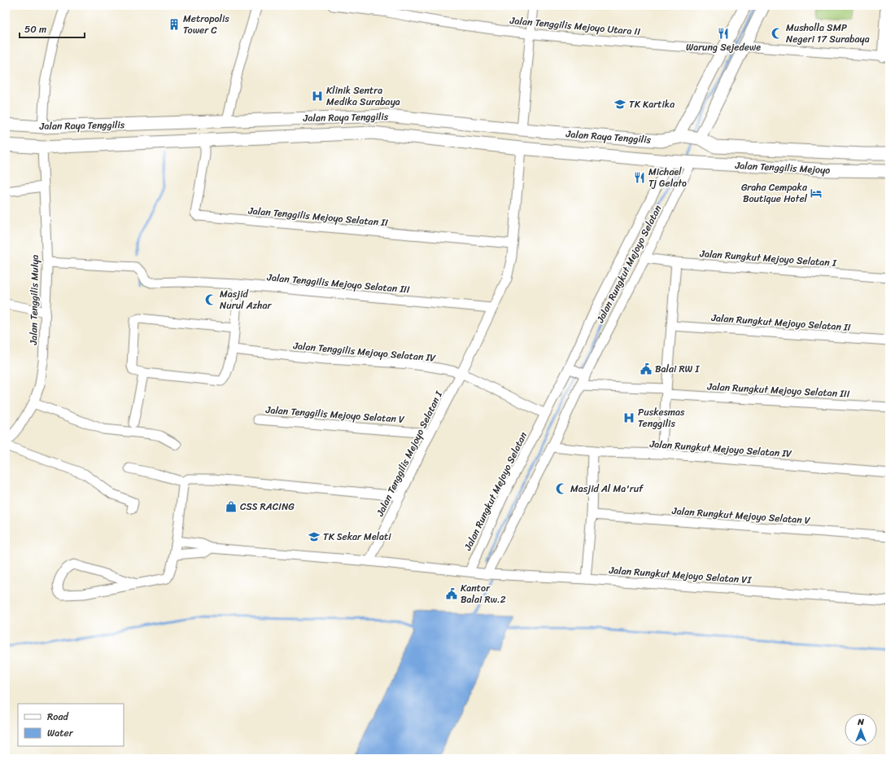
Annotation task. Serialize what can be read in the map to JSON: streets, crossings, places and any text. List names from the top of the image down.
{
  "streets": {
    "main road": ["Jalan Raya Tenggilis", "Jalan Tenggilis Mejoyo"],
    "street": [
      "Jalan Tenggilis Mejoyo Utara II",
      "Jalan Tenggilis Mejoyo Selatan II",
      "Jalan Rungkut Mejoyo Selatan I",
      "Jalan Rungkut Mejoyo Selatan",
      "Jalan Tenggilis Mejoyo Selatan III",
      "Jalan Tenggilis Mulya",
      "Jalan Rungkut Mejoyo Selatan II",
      "Jalan Tenggilis Mejoyo Selatan IV",
      "Jalan Rungkut Mejoyo Selatan III",
      "Jalan Tenggilis Mejoyo Selatan V",
      "Jalan Rungkut Mejoyo Selatan IV",
      "Jalan Tenggilis Mejoyo Selatan I",
      "Jalan Rungkut Mejoyo Selatan V",
      "Jalan Rungkut Mejoyo Selatan VI"
    ]
  },
  "crossings": [
    ["Jalan Raya Tenggilis", "Jalan Tenggilis Mejoyo"],
    ["Jalan Raya Tenggilis", "Jalan Tenggilis Mejoyo Selatan II"],
    ["Jalan Raya Tenggilis", "Jalan Rungkut Mejoyo Selatan"],
    ["Jalan Raya Tenggilis", "Jalan Tenggilis Mulya"],
    ["Jalan Raya Tenggilis", "Jalan Tenggilis Mejoyo Selatan I"],
    ["Jalan Tenggilis Mejoyo", "Jalan Rungkut Mejoyo Selatan"],
    ["Jalan Tenggilis Mejoyo Selatan II", "Jalan Tenggilis Mejoyo Selatan I"],
    ["Jalan Rungkut Mejoyo Selatan I", "Jalan Rungkut Mejoyo Selatan"],
    ["Jalan Rungkut Mejoyo Selatan", "Jalan Tenggilis Mejoyo Selatan IV"],
    ["Jalan Rungkut Mejoyo Selatan", "Jalan Rungkut Mejoyo Selatan III"],
    ["Jalan Rungkut Mejoyo Selatan", "Jalan Rungkut Mejoyo Selatan IV"],
    ["Jalan Rungkut Mejoyo Selatan", "Jalan Rungkut Mejoyo Selatan VI"],
    ["Jalan Tenggilis Mejoyo Selatan III", "Jalan Tenggilis Mulya"],
    ["Jalan Tenggilis Mejoyo Selatan III", "Jalan Tenggilis Mejoyo Selatan I"],
    ["Jalan Tenggilis Mejoyo Selatan IV", "Jalan Tenggilis Mejoyo Selatan I"],
    ["Jalan Tenggilis Mejoyo Selatan V", "Jalan Tenggilis Mejoyo Selatan I"],
    ["Jalan Tenggilis Mejoyo Selatan I", "Jalan Rungkut Mejoyo Selatan VI"]
  ],
  "places": {
    "building": ["Metropolis Tower C"],
    "restaurant": ["Warung Sejedewe", "Michael Tj Gelato"],
    "mosque": ["Musholla SMP Negeri 17 Surabaya", "Masjid Nurul Azhar", "Masjid Al Ma'ruf"],
    "hospital": ["Klinik Sentra Medika Surabaya", "Puskesmas Tenggilis"],
    "school or university": ["TK Kartika", "TK Sekar Melati"],
    "hotel": ["Graha Cempaka Boutique Hotel"],
    "public building": ["Balai RW I", "Kantor Balai Rw.2"],
    "shop": ["CSS RACING"]
  },
  "legend": ["Road", "Water"],
  "scale_bar": "50 m",
  "north": "top"
}
